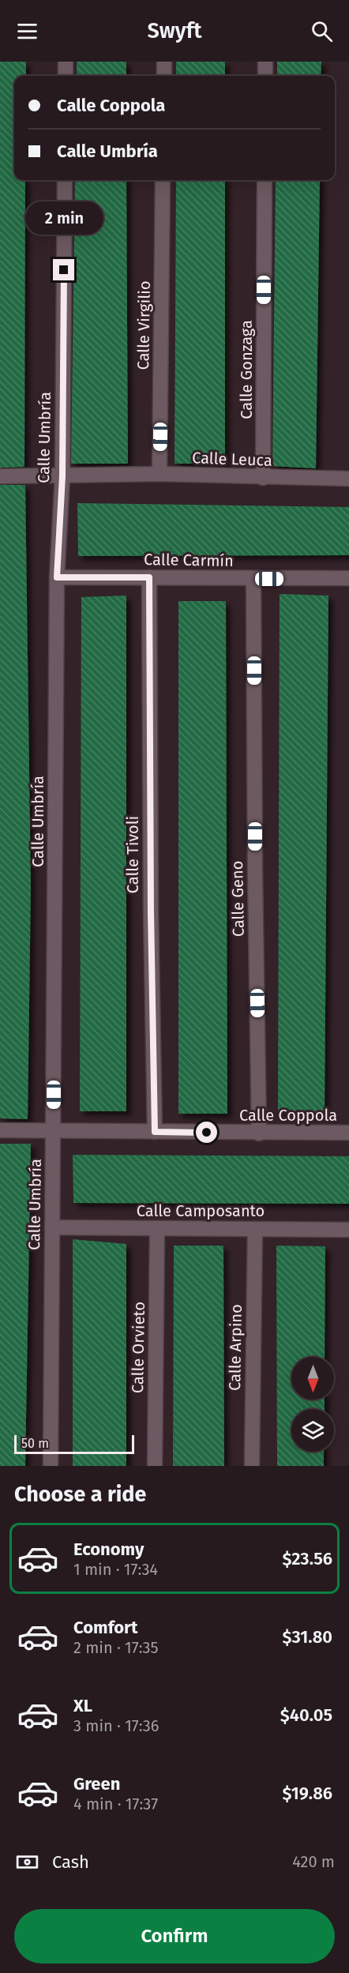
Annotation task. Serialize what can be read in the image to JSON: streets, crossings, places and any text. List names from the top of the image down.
{
  "streets": {
    "street": [
      "Calle Virgilio",
      "Calle Gonzaga",
      "Calle Umbría",
      "Calle Leuca",
      "Calle Carmín",
      "Calle Tivoli",
      "Calle Geno",
      "Calle Coppola",
      "Calle Camposanto",
      "Calle Orvieto",
      "Calle Arpino"
    ]
  },
  "crossings": [
    ["Calle Virgilio", "Calle Leuca"],
    ["Calle Gonzaga", "Calle Leuca"],
    ["Calle Umbría", "Calle Leuca"],
    ["Calle Umbría", "Calle Carmín"],
    ["Calle Umbría", "Calle Coppola"],
    ["Calle Umbría", "Calle Camposanto"],
    ["Calle Carmín", "Calle Tivoli"],
    ["Calle Carmín", "Calle Geno"],
    ["Calle Tivoli", "Calle Coppola"],
    ["Calle Geno", "Calle Coppola"],
    ["Calle Camposanto", "Calle Orvieto"],
    ["Calle Camposanto", "Calle Arpino"]
  ],
  "scale_bar": "50 m",
  "north": "bottom",
  "page": {
    "header": "Swyft",
    "banner": ["Calle Coppola", "Calle Umbría"],
    "bubble": "2 min",
    "scale": "50 m",
    "heading": "Choose a ride",
    "list": [
      {
        "name": "Economy",
        "note": "1 min · 17:34",
        "value": "$23.56"
      },
      {
        "name": "Comfort",
        "note": "2 min · 17:35",
        "value": "$31.80"
      },
      {
        "name": "XL",
        "note": "3 min · 17:36",
        "value": "$40.05"
      },
      {
        "name": "Green",
        "note": "4 min · 17:37",
        "value": "$19.86"
      }
    ],
    "pay": ["Cash", "420 m"],
    "buttons": "Confirm"
  }
}
